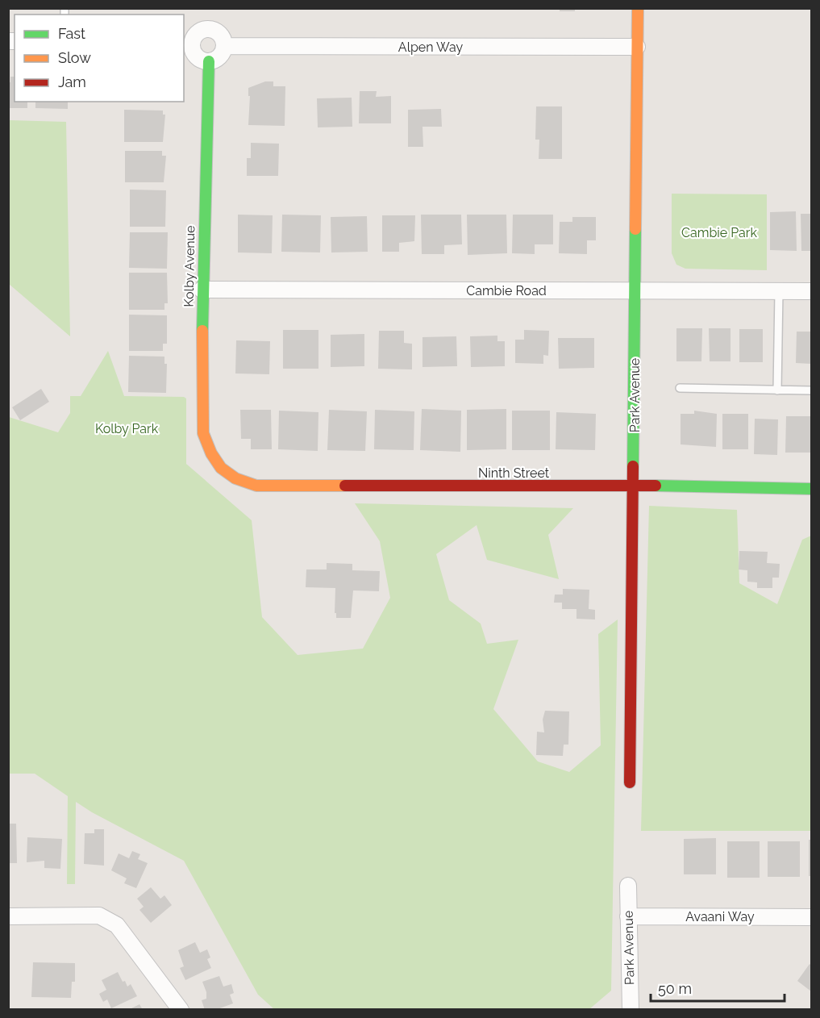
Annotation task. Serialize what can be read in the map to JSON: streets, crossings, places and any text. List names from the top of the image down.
{
  "streets": {
    "street": [
      "Alpen Way",
      "Kolby Avenue",
      "Cambie Road",
      "Park Avenue",
      "Ninth Street",
      "Avaani Way"
    ]
  },
  "crossings": [
    ["Alpen Way", "Kolby Avenue"],
    ["Alpen Way", "Park Avenue"],
    ["Kolby Avenue", "Cambie Road"],
    ["Kolby Avenue", "Ninth Street"],
    ["Cambie Road", "Park Avenue"],
    ["Park Avenue", "Ninth Street"],
    ["Park Avenue", "Avaani Way"]
  ],
  "parks": ["Cambie Park", "Kolby Park"],
  "legend": ["Fast", "Slow", "Jam"],
  "scale_bar": "50 m"
}
